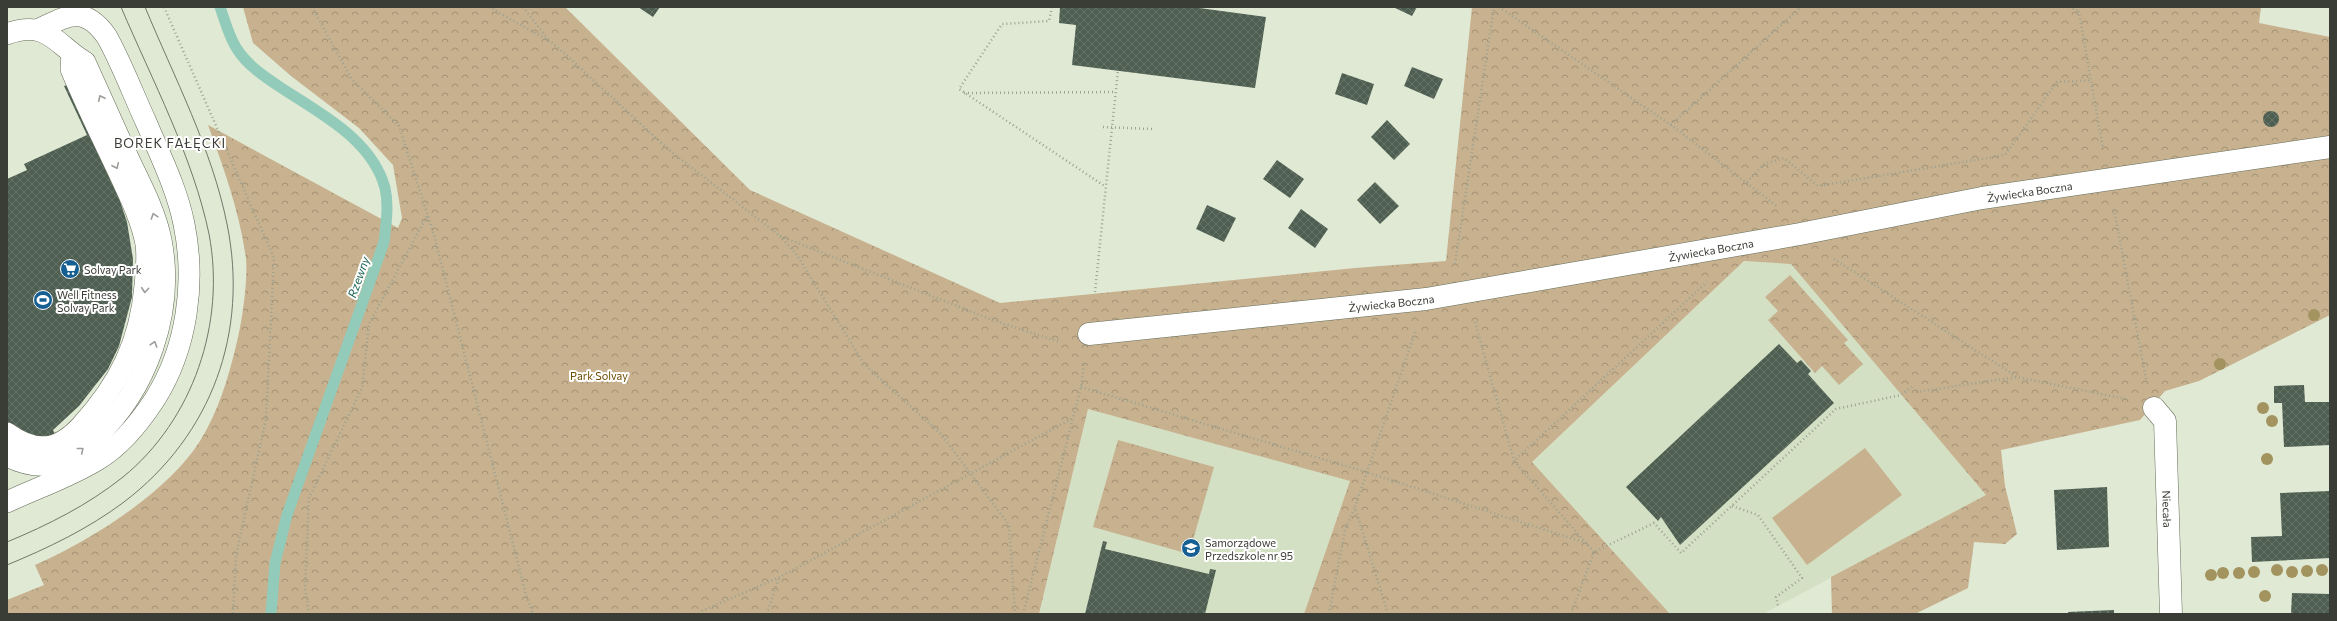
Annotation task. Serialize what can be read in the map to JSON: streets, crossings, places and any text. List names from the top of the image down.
{
  "streets": {
    "street": ["Żywiecka Boczna", "Niecała"]
  },
  "districts": ["BOREK FAŁĘCKI"],
  "water": ["Rzewny"],
  "parks": ["Park Solvay"],
  "places": {
    "supermarket": ["Solvay Park"],
    "sports": ["Well Fitness Solvay Park"],
    "school or university": ["Samorządowe Przedszkole nr 95"]
  }
}
